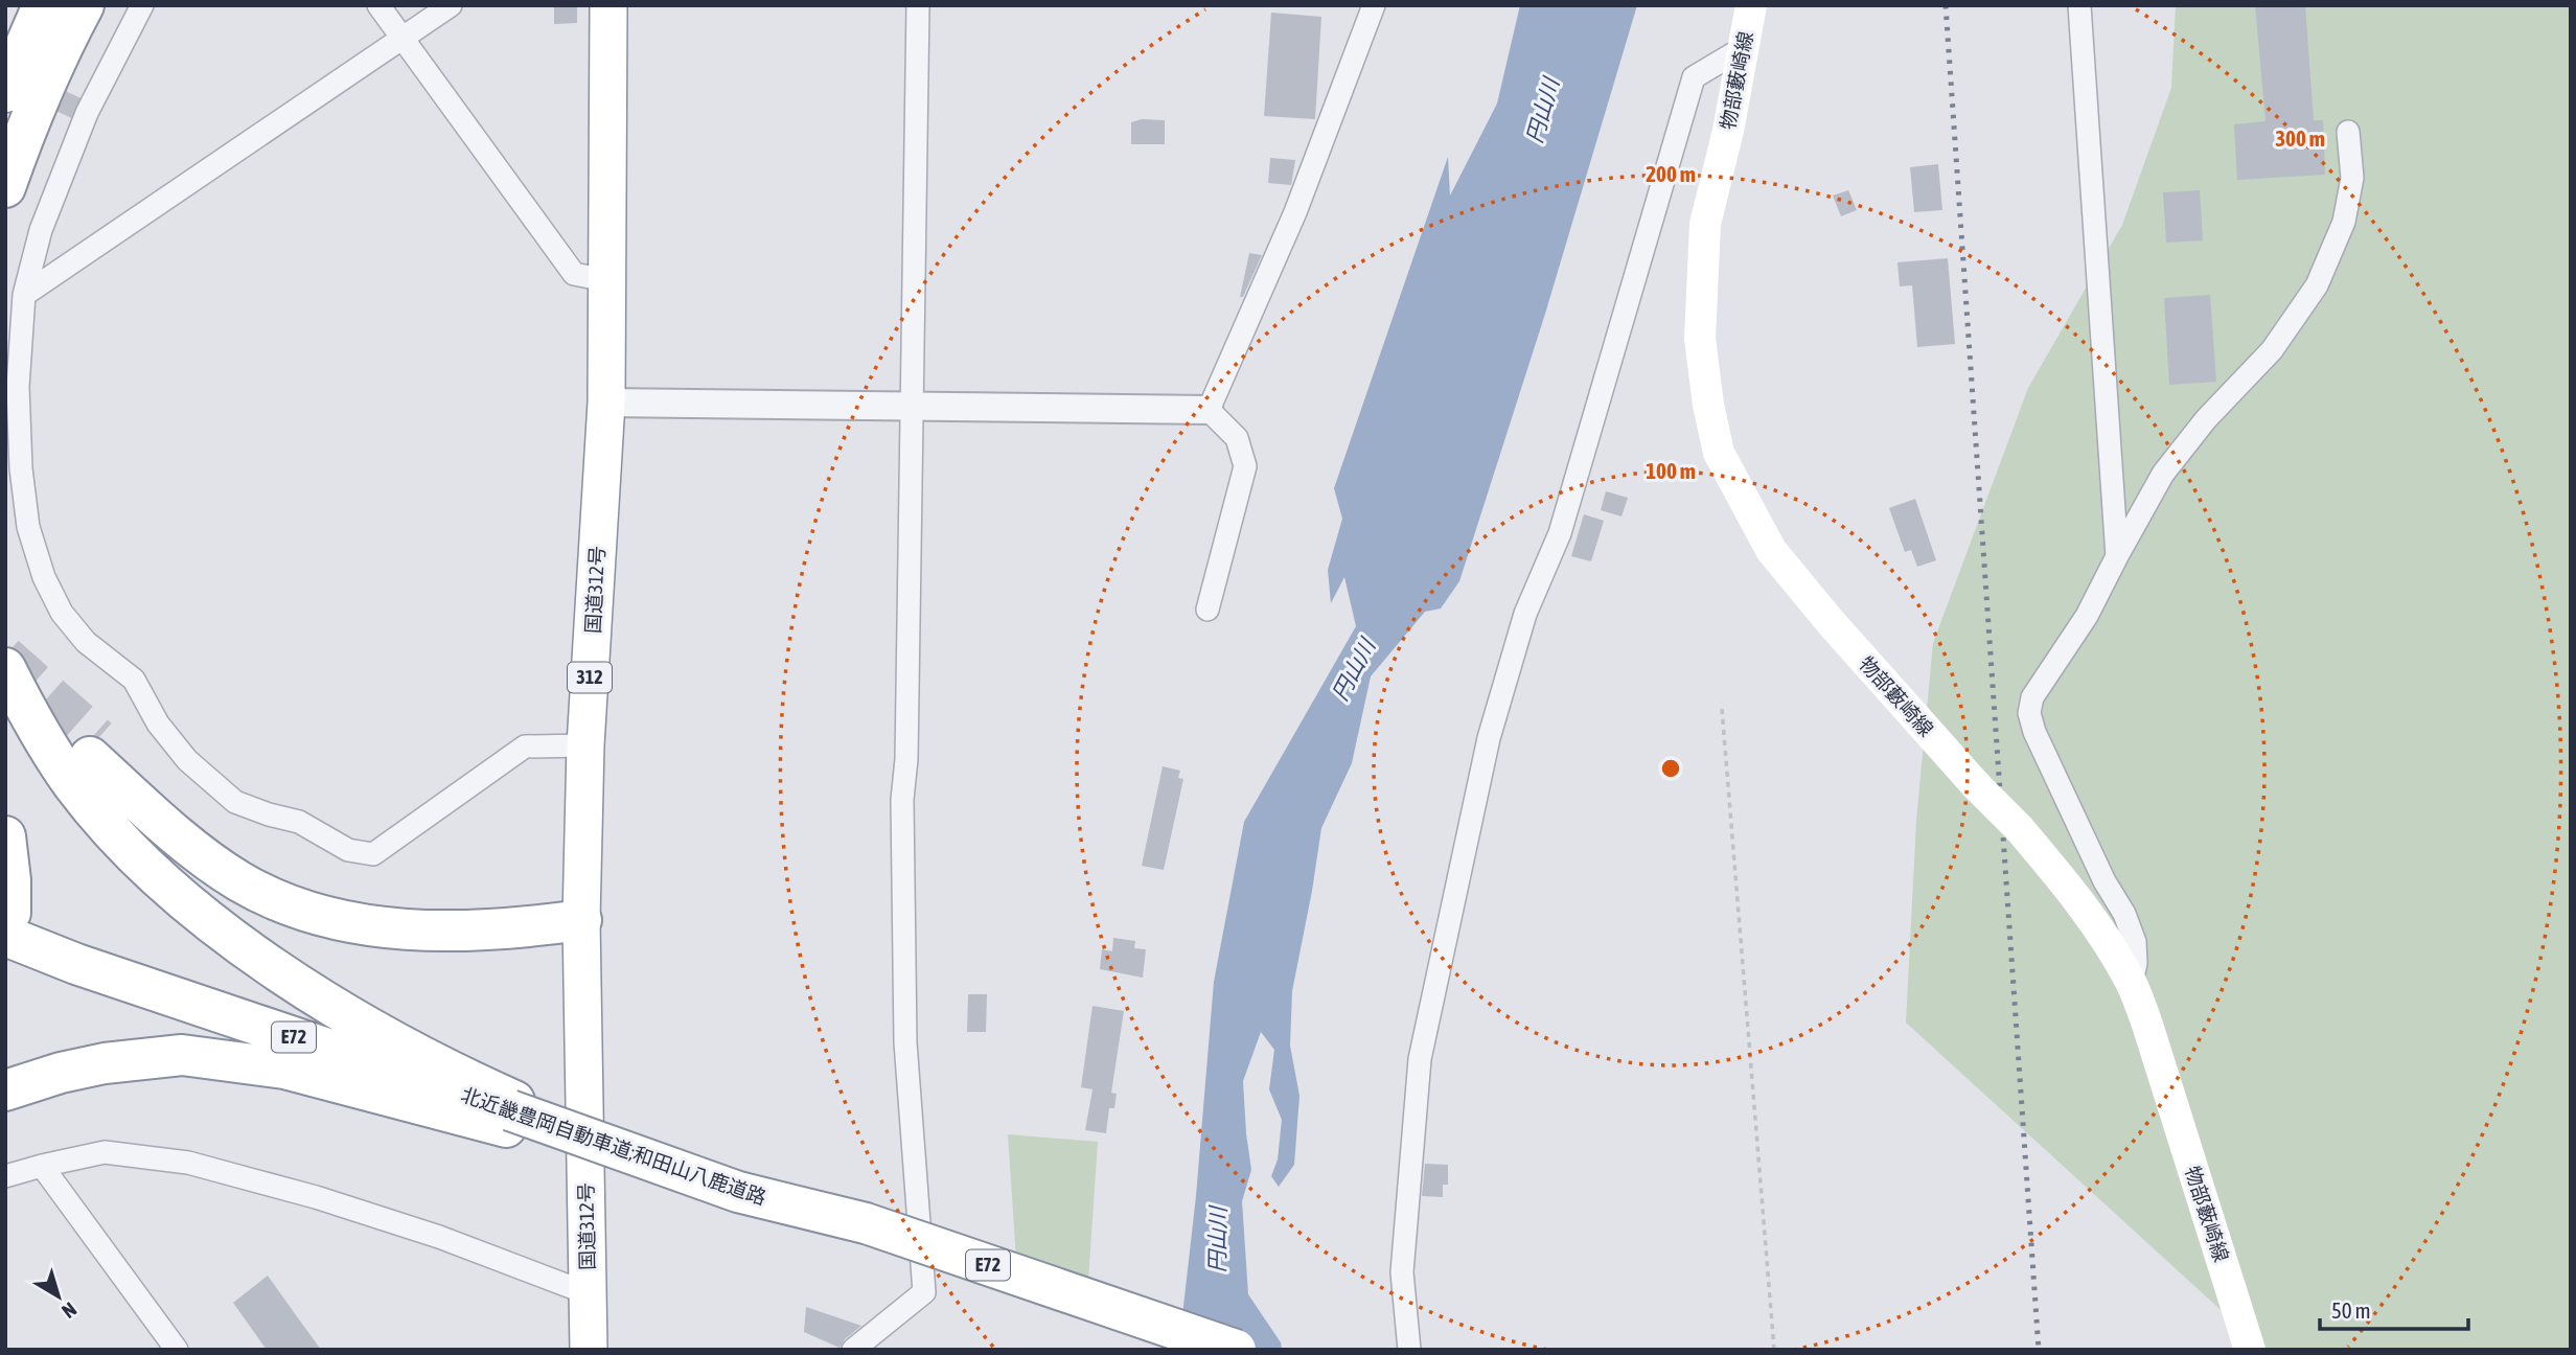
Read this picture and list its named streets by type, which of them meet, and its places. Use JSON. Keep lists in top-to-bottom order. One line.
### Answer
{"streets":{"highway":["国道312号","312","E72","北近畿豊岡自動車道;和田山八鹿道路"],"main road":["物部藪崎線"]},"water":["円山川"],"scale_bar":"50 m","north":"bottom right","rings":["300 m","200 m","100 m"]}
